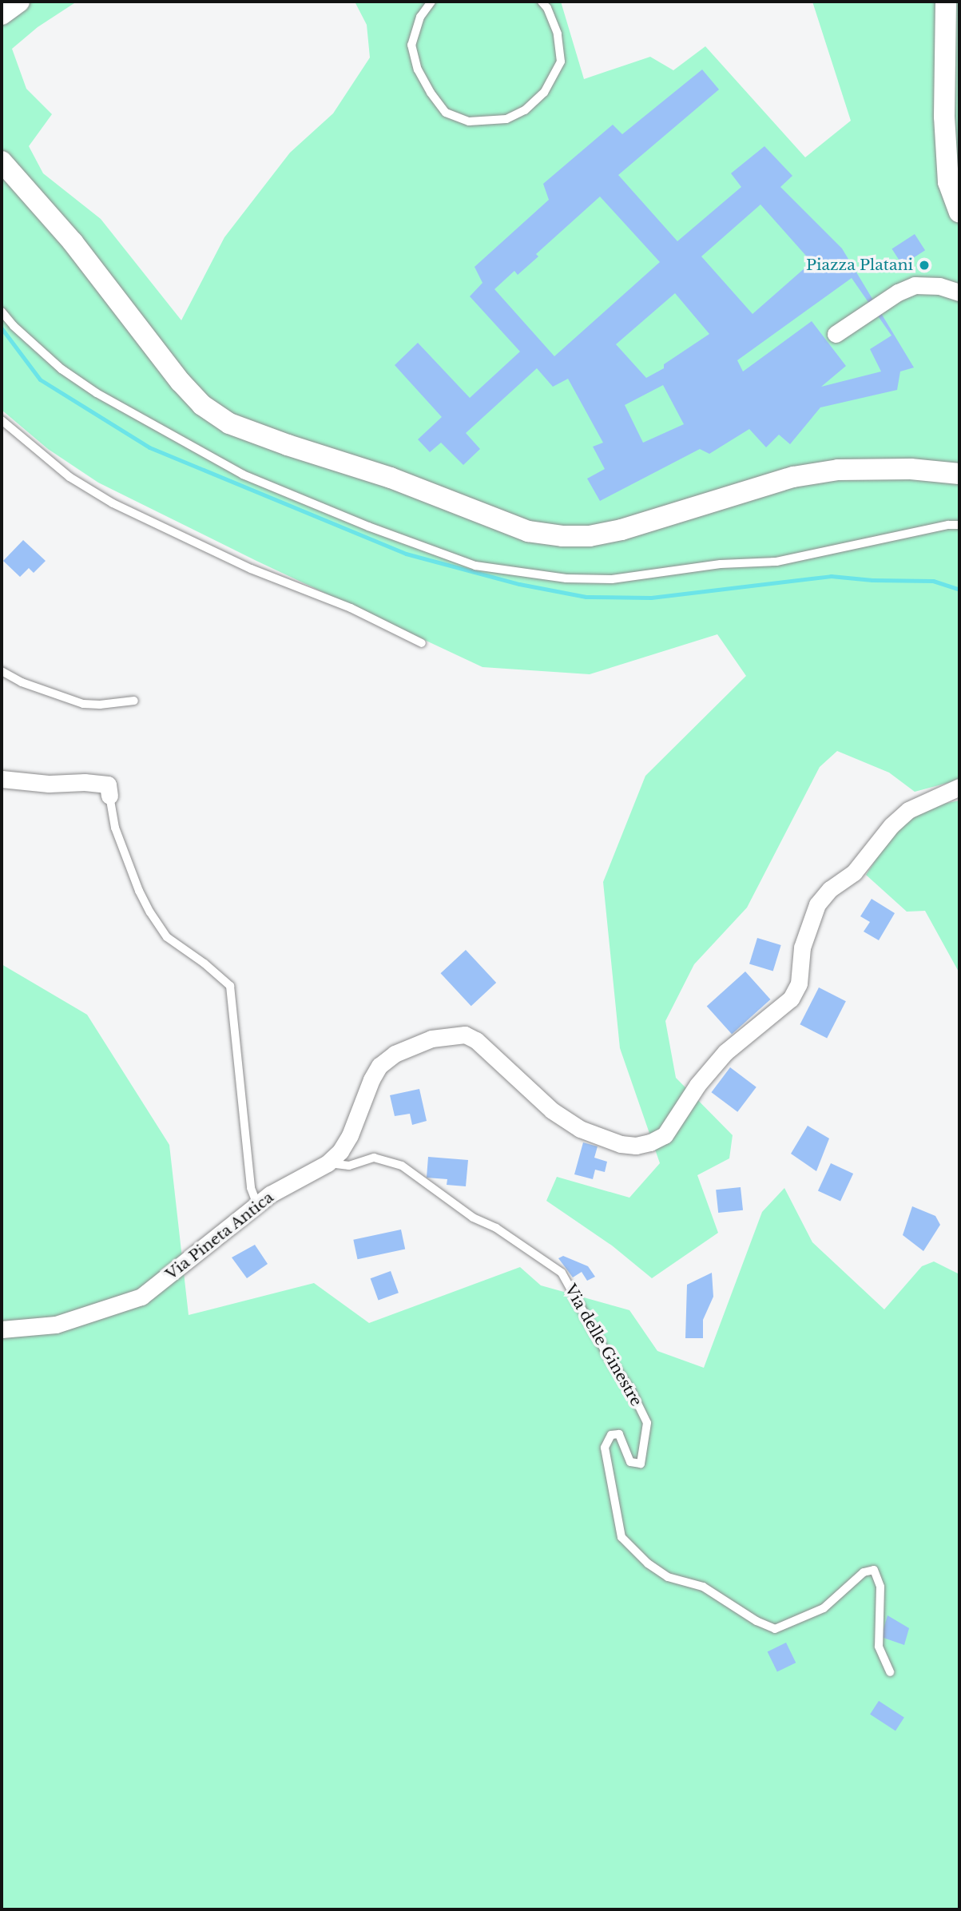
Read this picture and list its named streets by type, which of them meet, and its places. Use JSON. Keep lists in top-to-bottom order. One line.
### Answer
{"streets":{"street":["Via Pineta Antica"],"lane":["Via delle Ginestre"]},"crossings":[["Via Pineta Antica","Via delle Ginestre"]],"places":["Piazza Platani"]}
